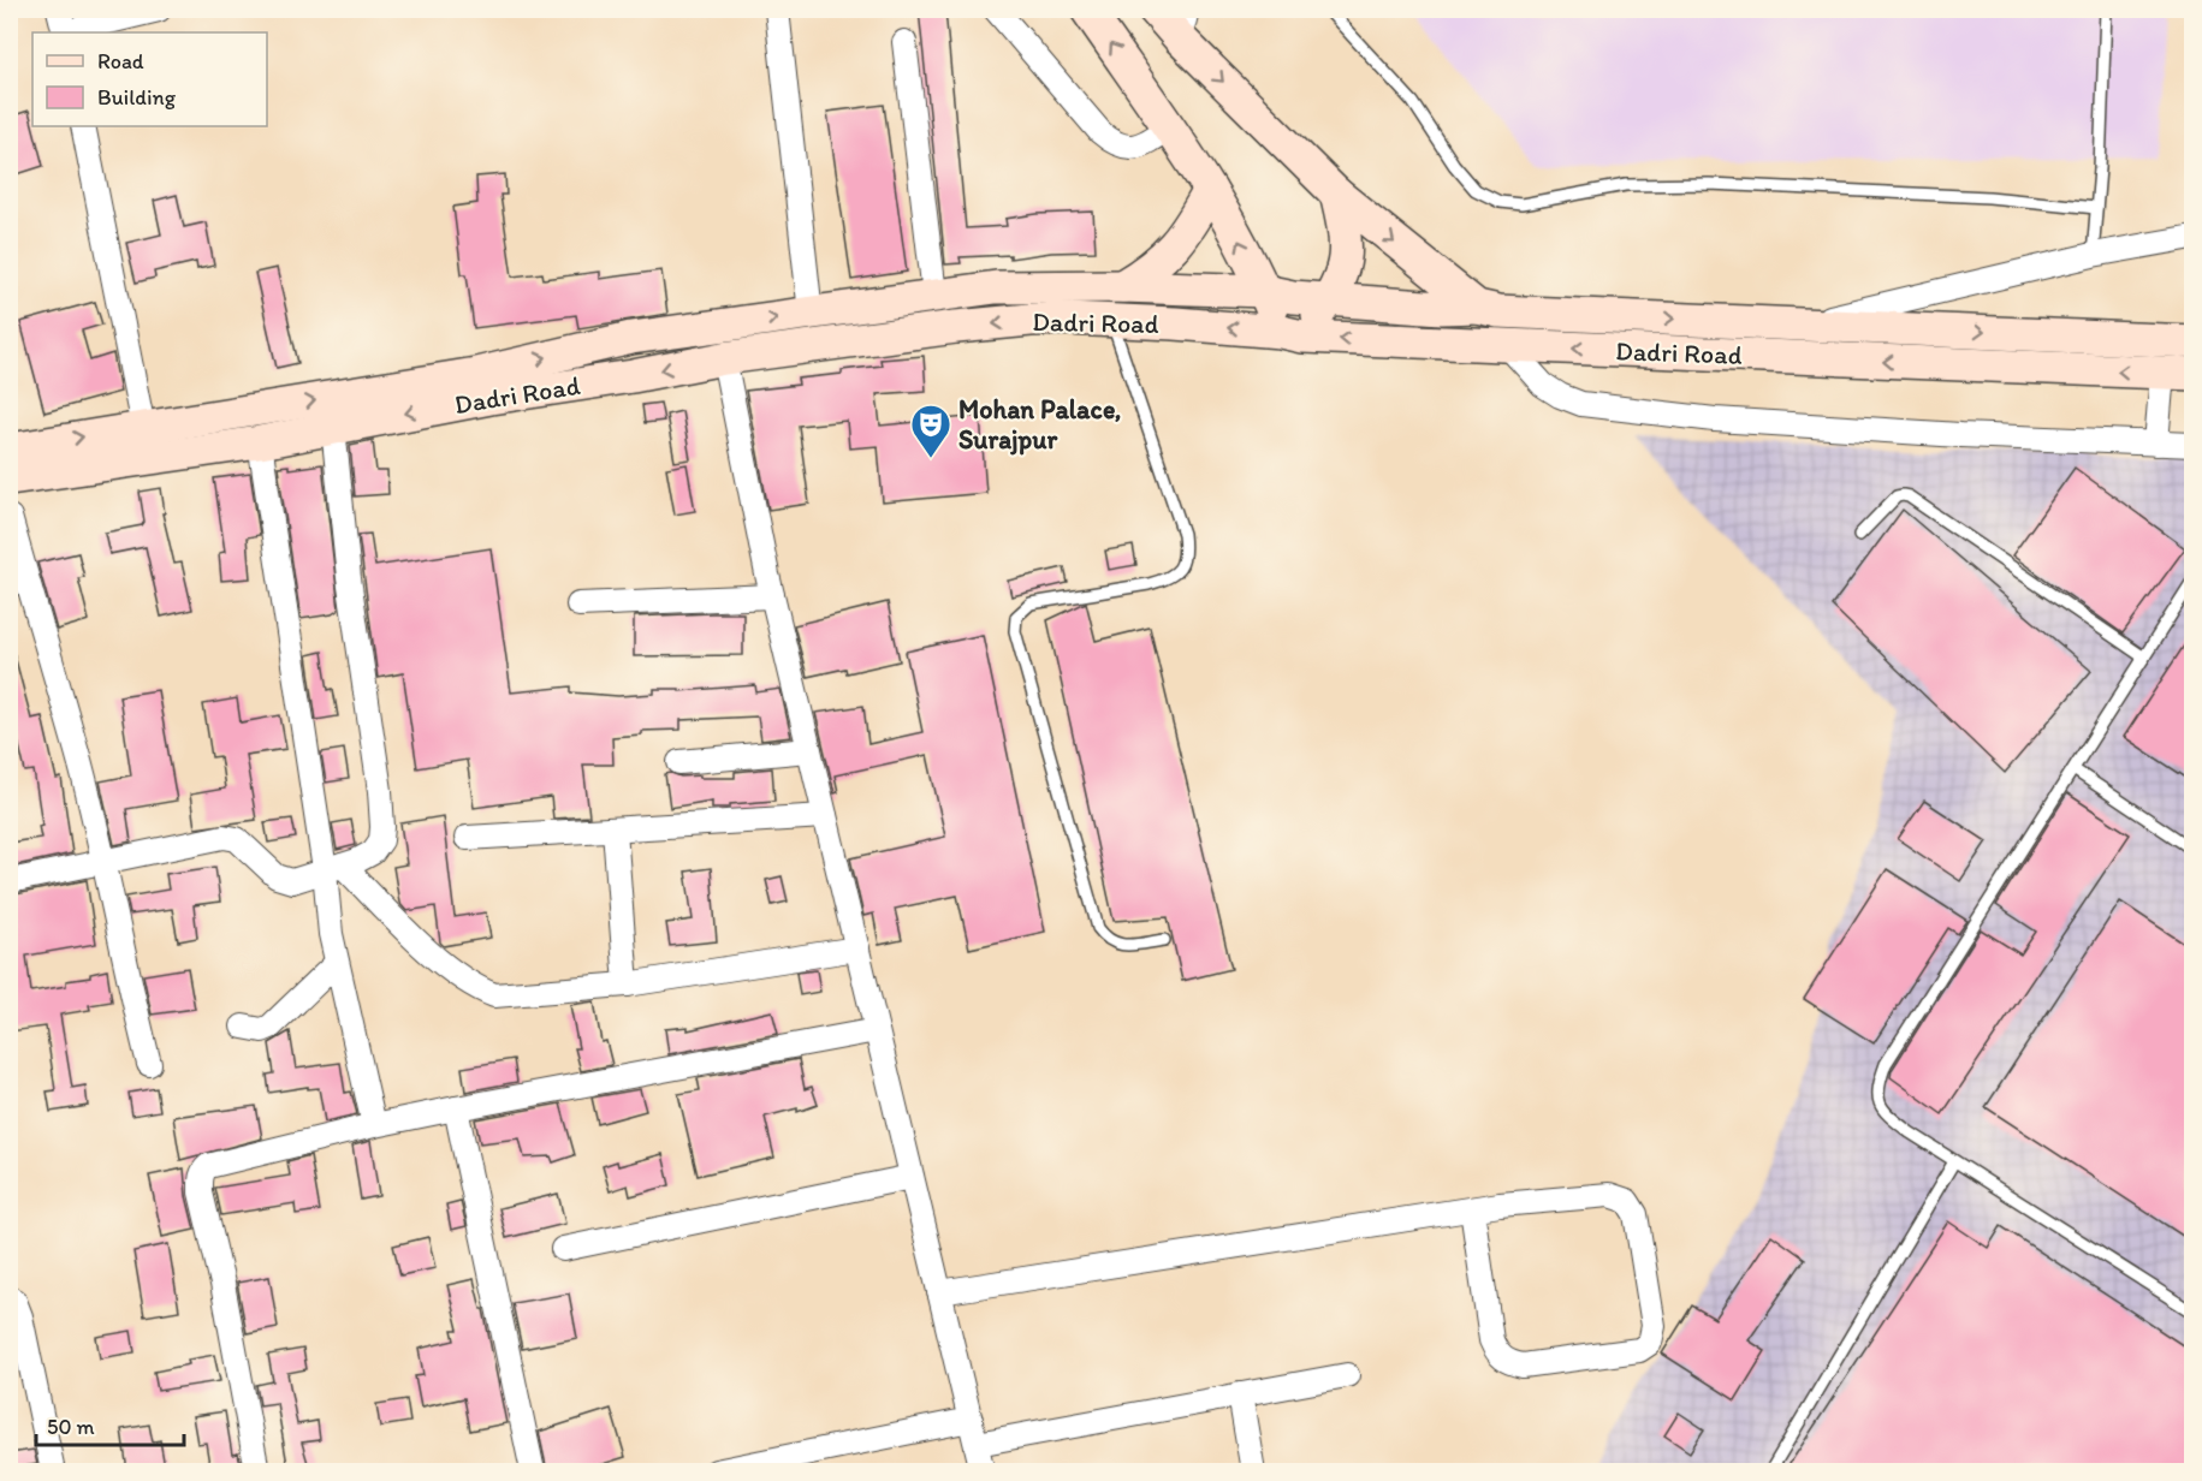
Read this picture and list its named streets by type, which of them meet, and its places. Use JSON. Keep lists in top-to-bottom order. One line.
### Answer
{"streets":{"main road":["Dadri Road"]},"places":{"theatre":["Mohan Palace, Surajpur"]},"legend":["Road","Building"],"scale_bar":"50 m"}
